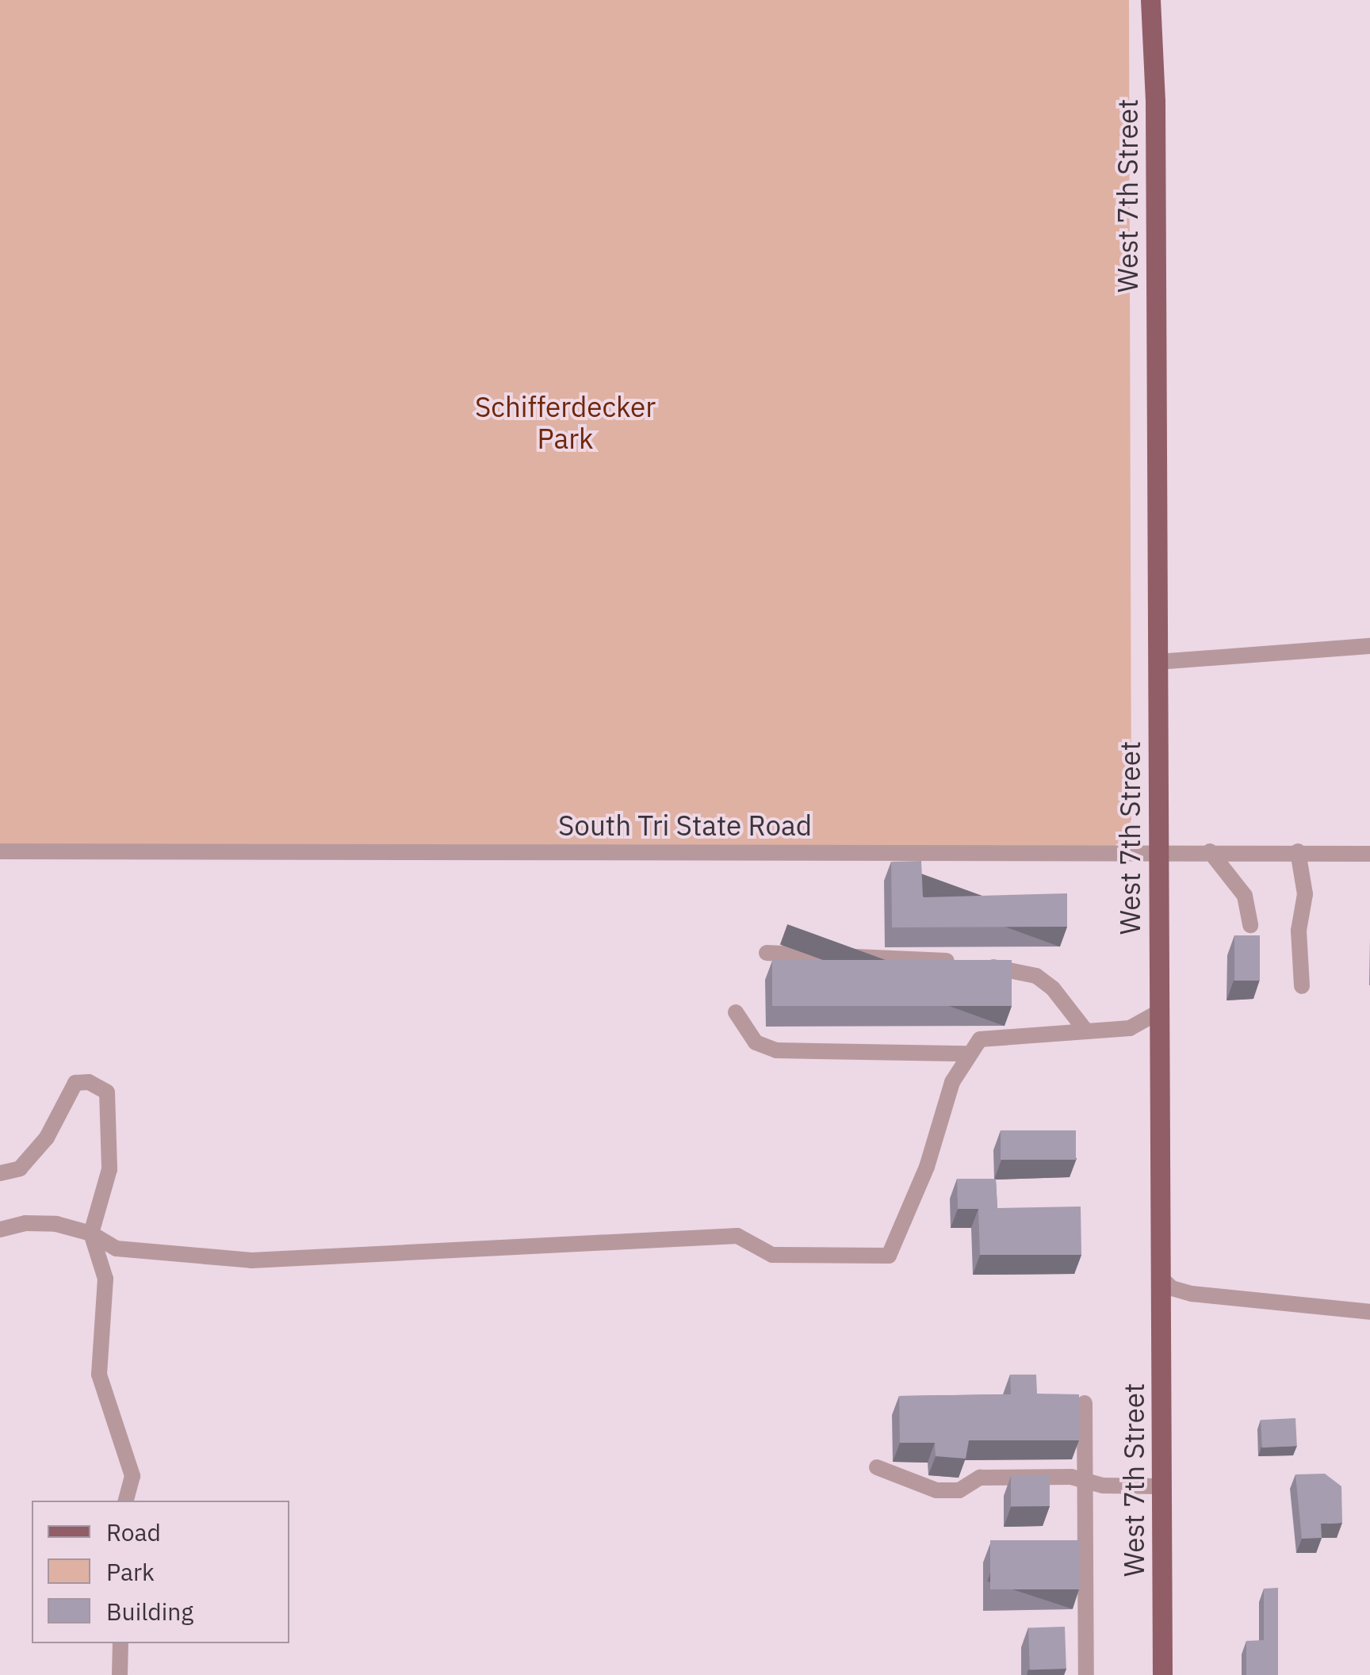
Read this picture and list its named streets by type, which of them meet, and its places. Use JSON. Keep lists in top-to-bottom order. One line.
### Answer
{"streets":{"main road":["West 7th Street"],"street":["South Tri State Road"]},"crossings":[["West 7th Street","South Tri State Road"]],"parks":["Schifferdecker Park"],"legend":["Road","Park","Building"]}
